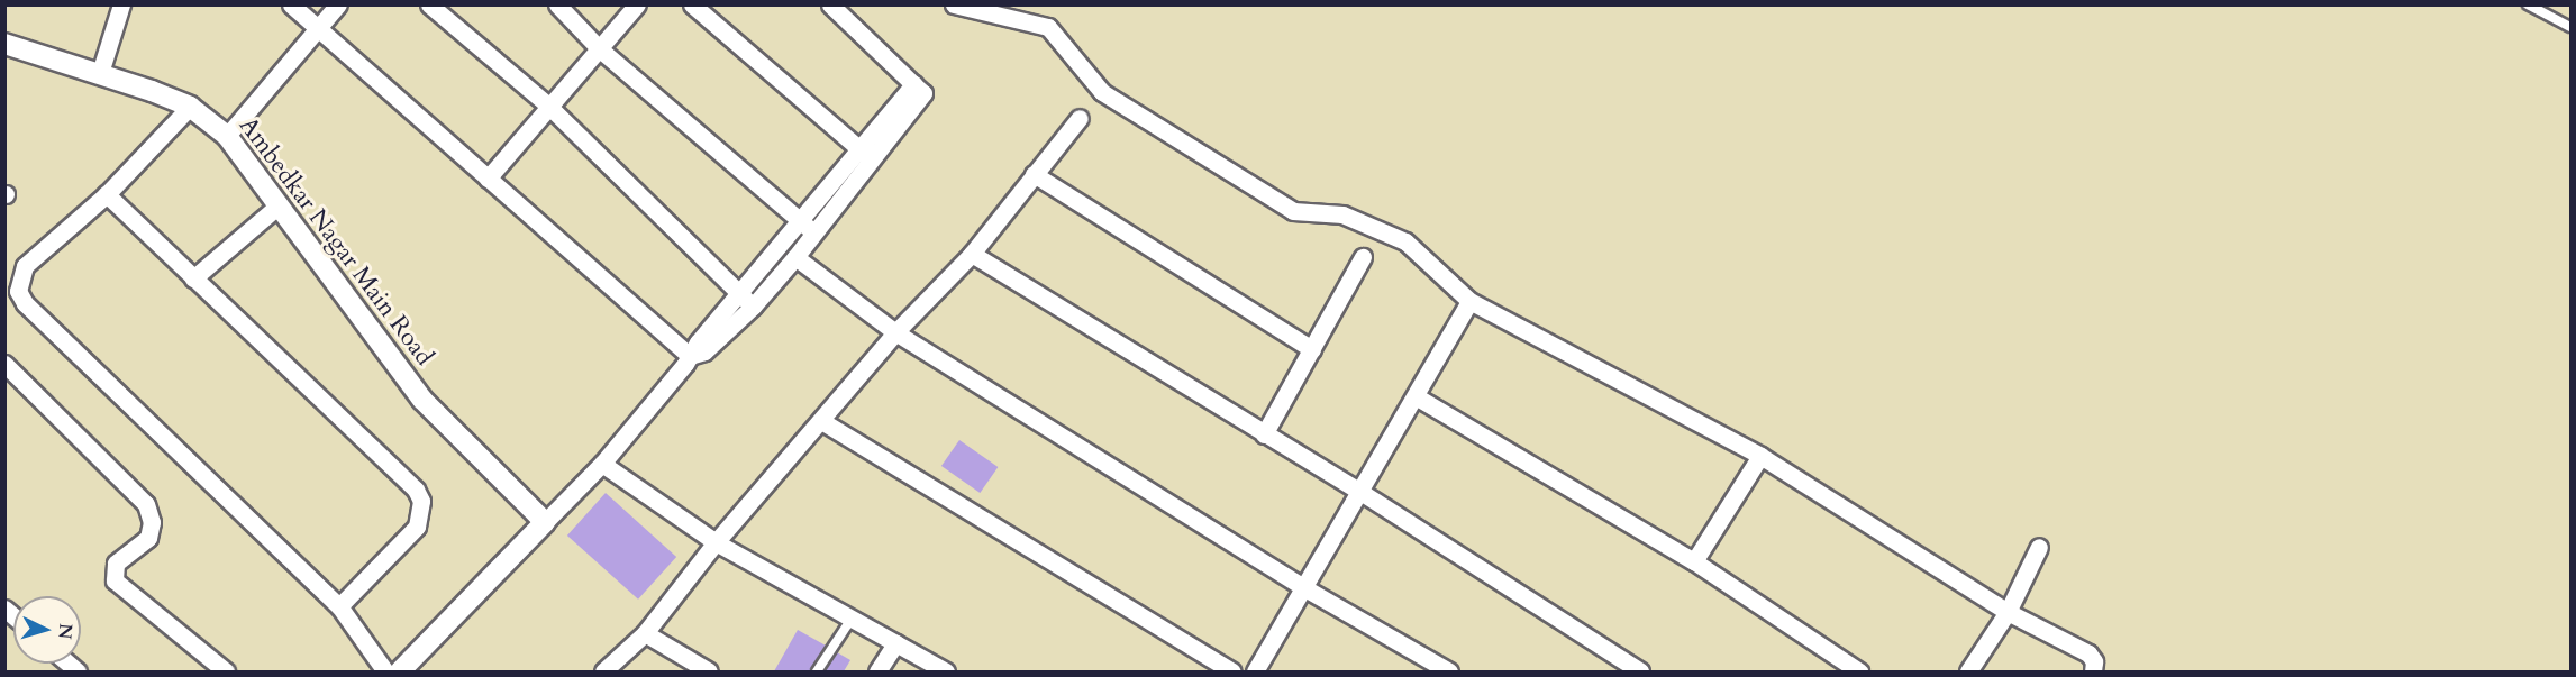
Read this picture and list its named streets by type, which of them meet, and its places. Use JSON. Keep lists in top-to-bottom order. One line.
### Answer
{"streets":{"street":["Ambedkar Nagar Main Road"]},"north":"right"}
